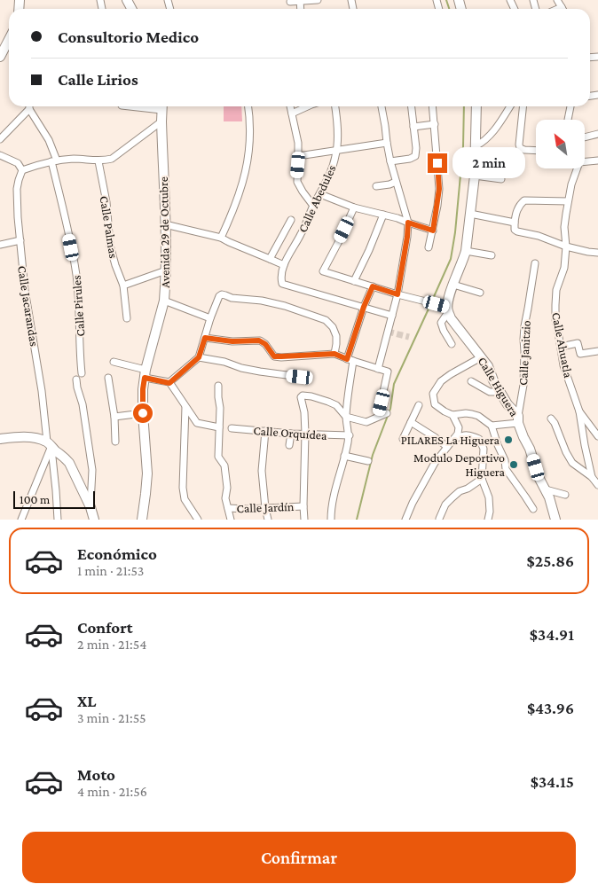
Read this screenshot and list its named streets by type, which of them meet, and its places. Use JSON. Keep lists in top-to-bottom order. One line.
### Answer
{"streets":{"street":["Calle Abedules","Calle Palmas","Avenida 29 de Octubre","Calle Jacarandas","Calle Pirules","Calle Ahuatla","Calle Janitzio","Calle Higuera","Calle Orquídea","Calle Jardín"]},"crossings":[["Calle Janitzio","Calle Higuera"]],"places":["PILARES La Higuera","Modulo Deportivo Higuera"],"scale_bar":"100 m","north":"top left","page":{"banner":["Consultorio Medico","Calle Lirios"],"bubble":"2 min","scale":"100 m","list":[{"name":"Económico","note":"1 min · 21:53","value":"$25.86"},{"name":"Confort","note":"2 min · 21:54","value":"$34.91"},{"name":"XL","note":"3 min · 21:55","value":"$43.96"},{"name":"Moto","note":"4 min · 21:56","value":"$34.15"}],"buttons":"Confirmar"}}
